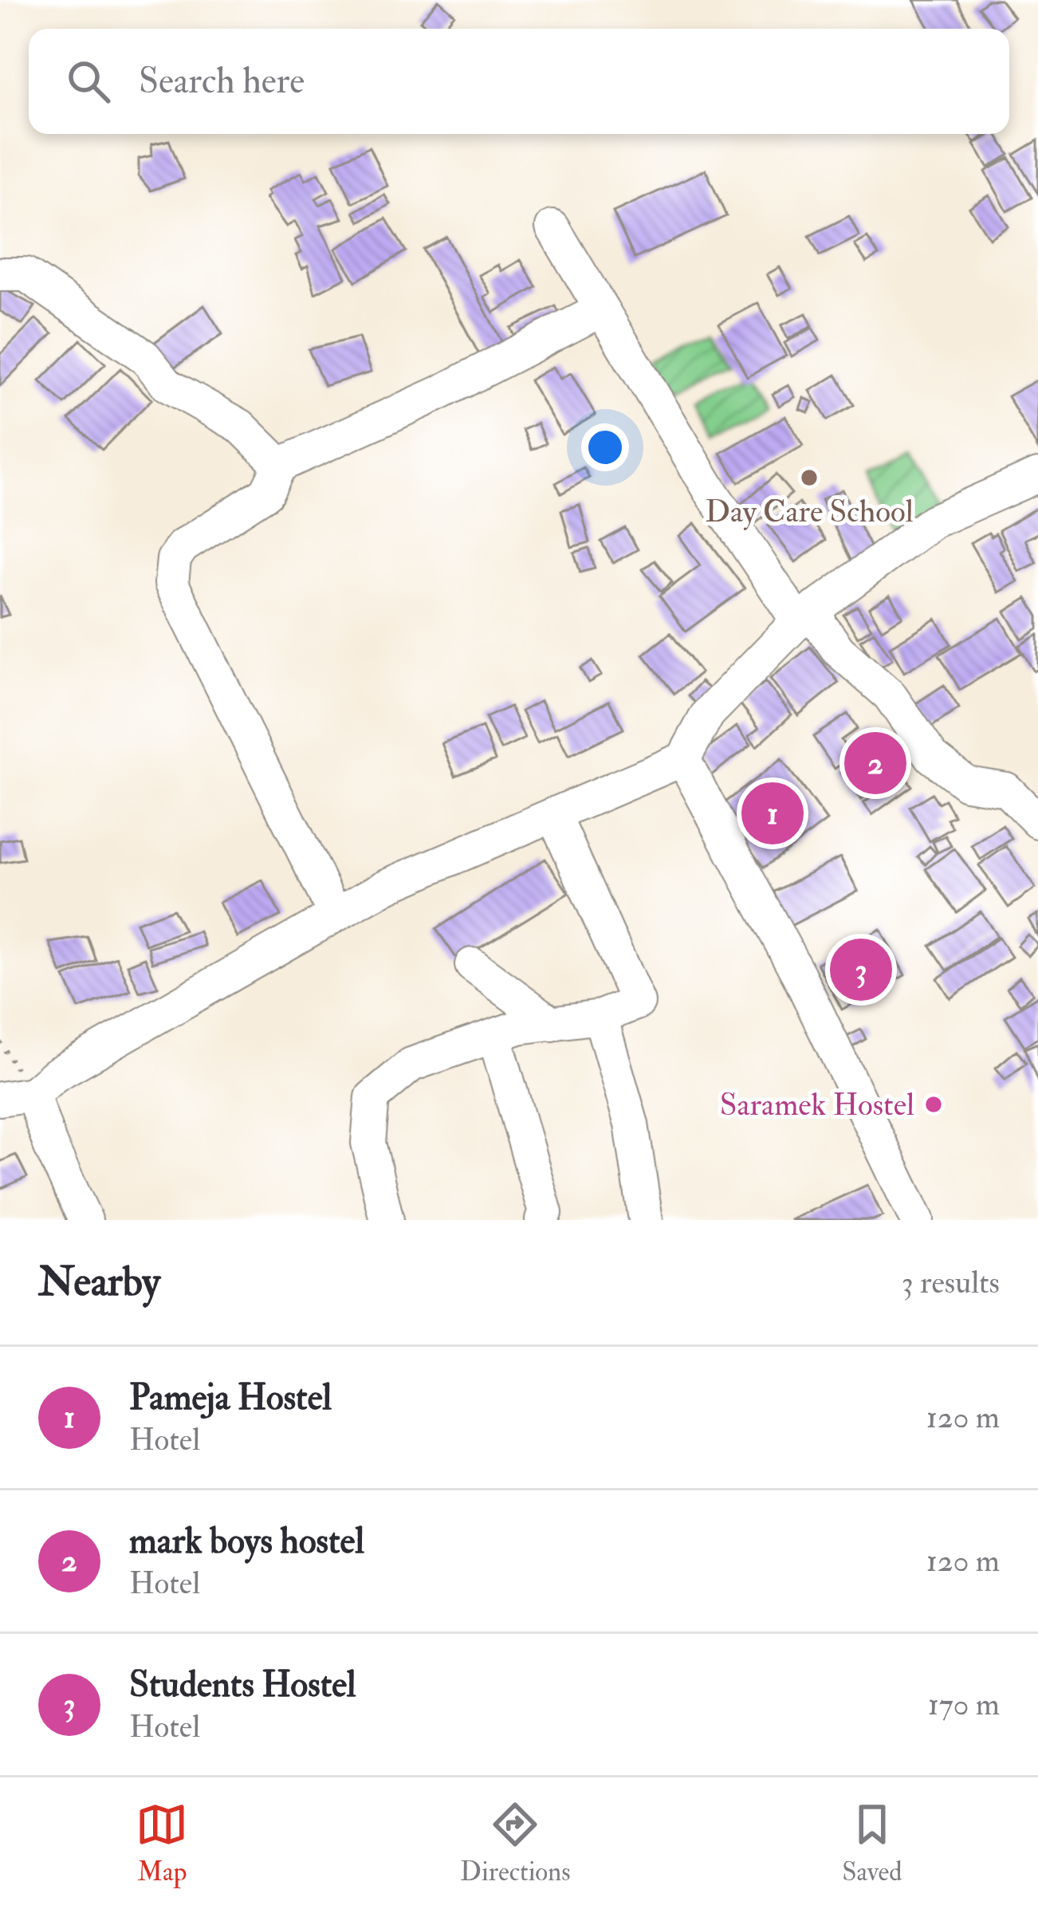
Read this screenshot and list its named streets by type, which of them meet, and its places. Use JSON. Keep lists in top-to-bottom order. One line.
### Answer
{"places":["Day Care School","Saramek Hostel"],"page":{"search":"Search here","pins":["2","1","3"],"heading":["Nearby","3 results"],"list":[{"mark":"1","name":"Pameja Hostel","note":"Hotel","value":"120 m"},{"mark":"2","name":"mark boys hostel","note":"Hotel","value":"120 m"},{"mark":"3","name":"Students Hostel","note":"Hotel","value":"170 m"}],"nav":["Map","Directions","Saved"]}}
